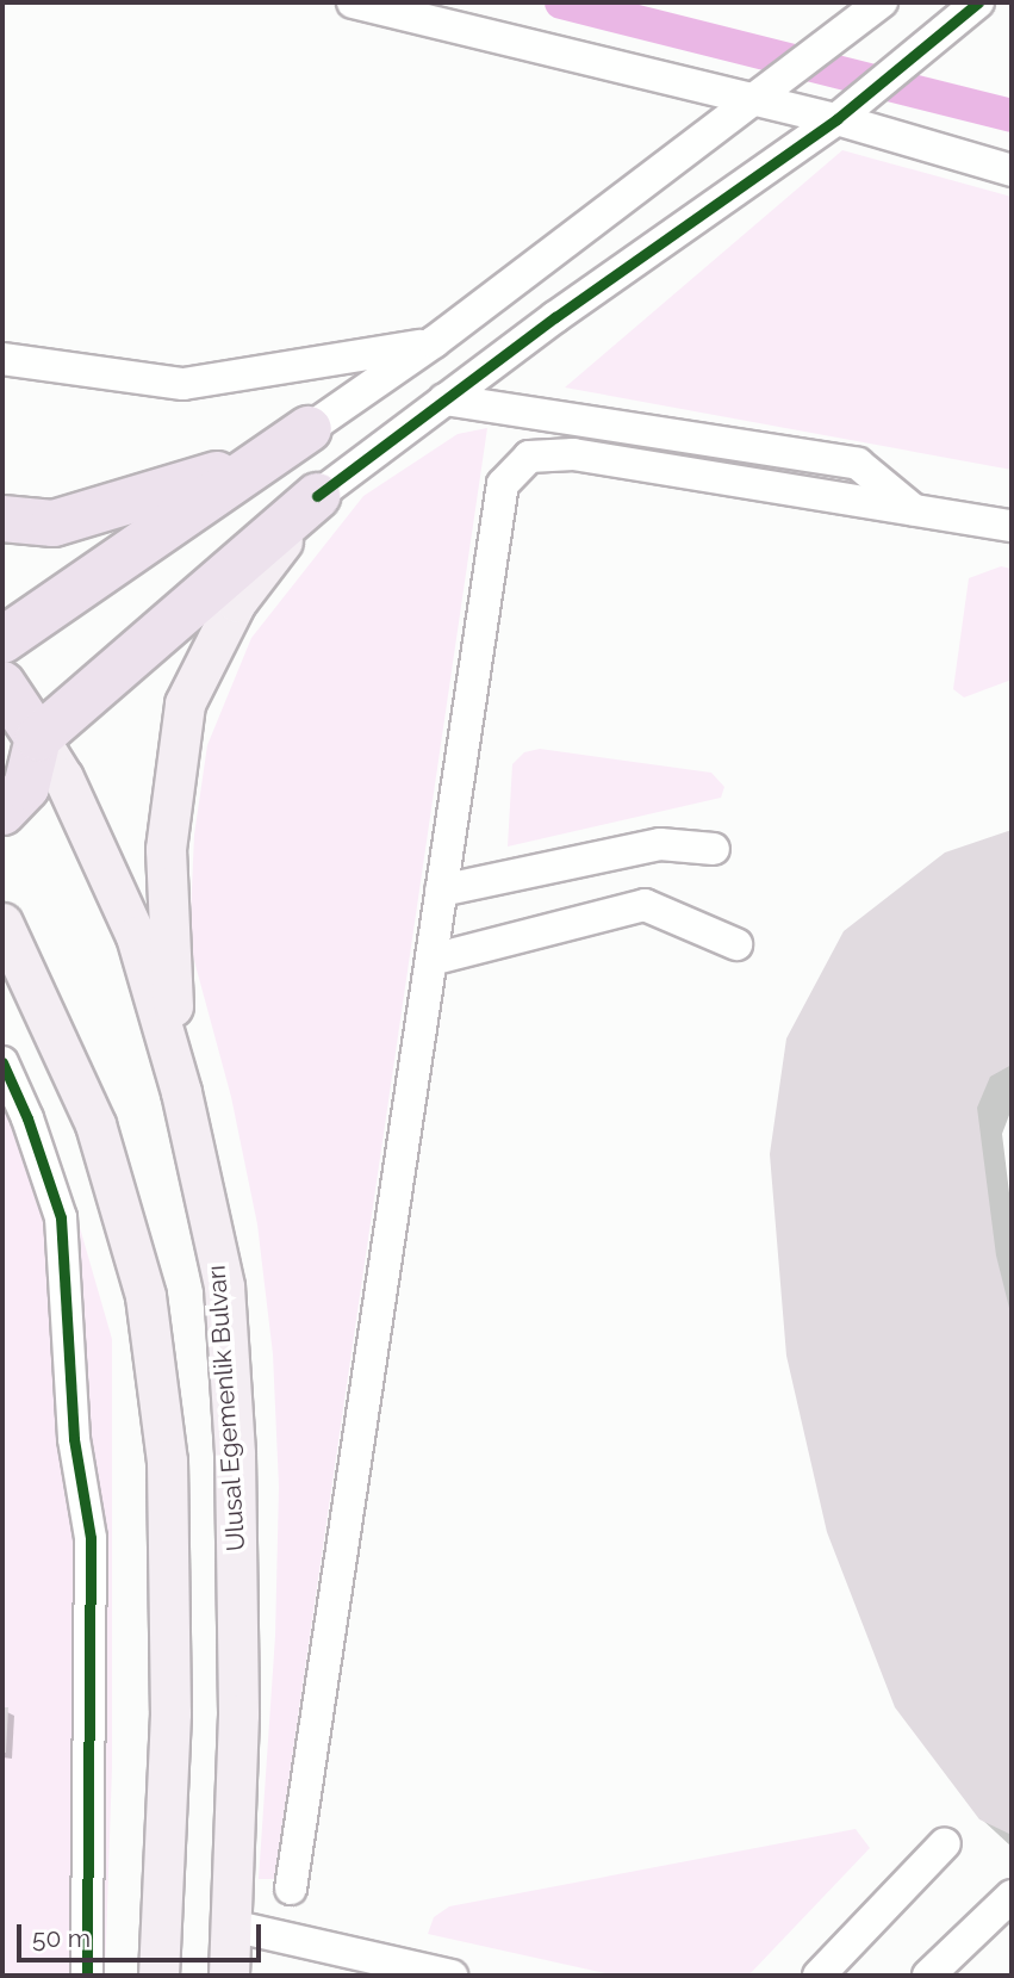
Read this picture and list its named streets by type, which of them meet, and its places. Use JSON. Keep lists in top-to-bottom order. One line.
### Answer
{"streets":{"highway":["Ulusal Egemenlik Bulvarı"]},"scale_bar":"50 m"}
